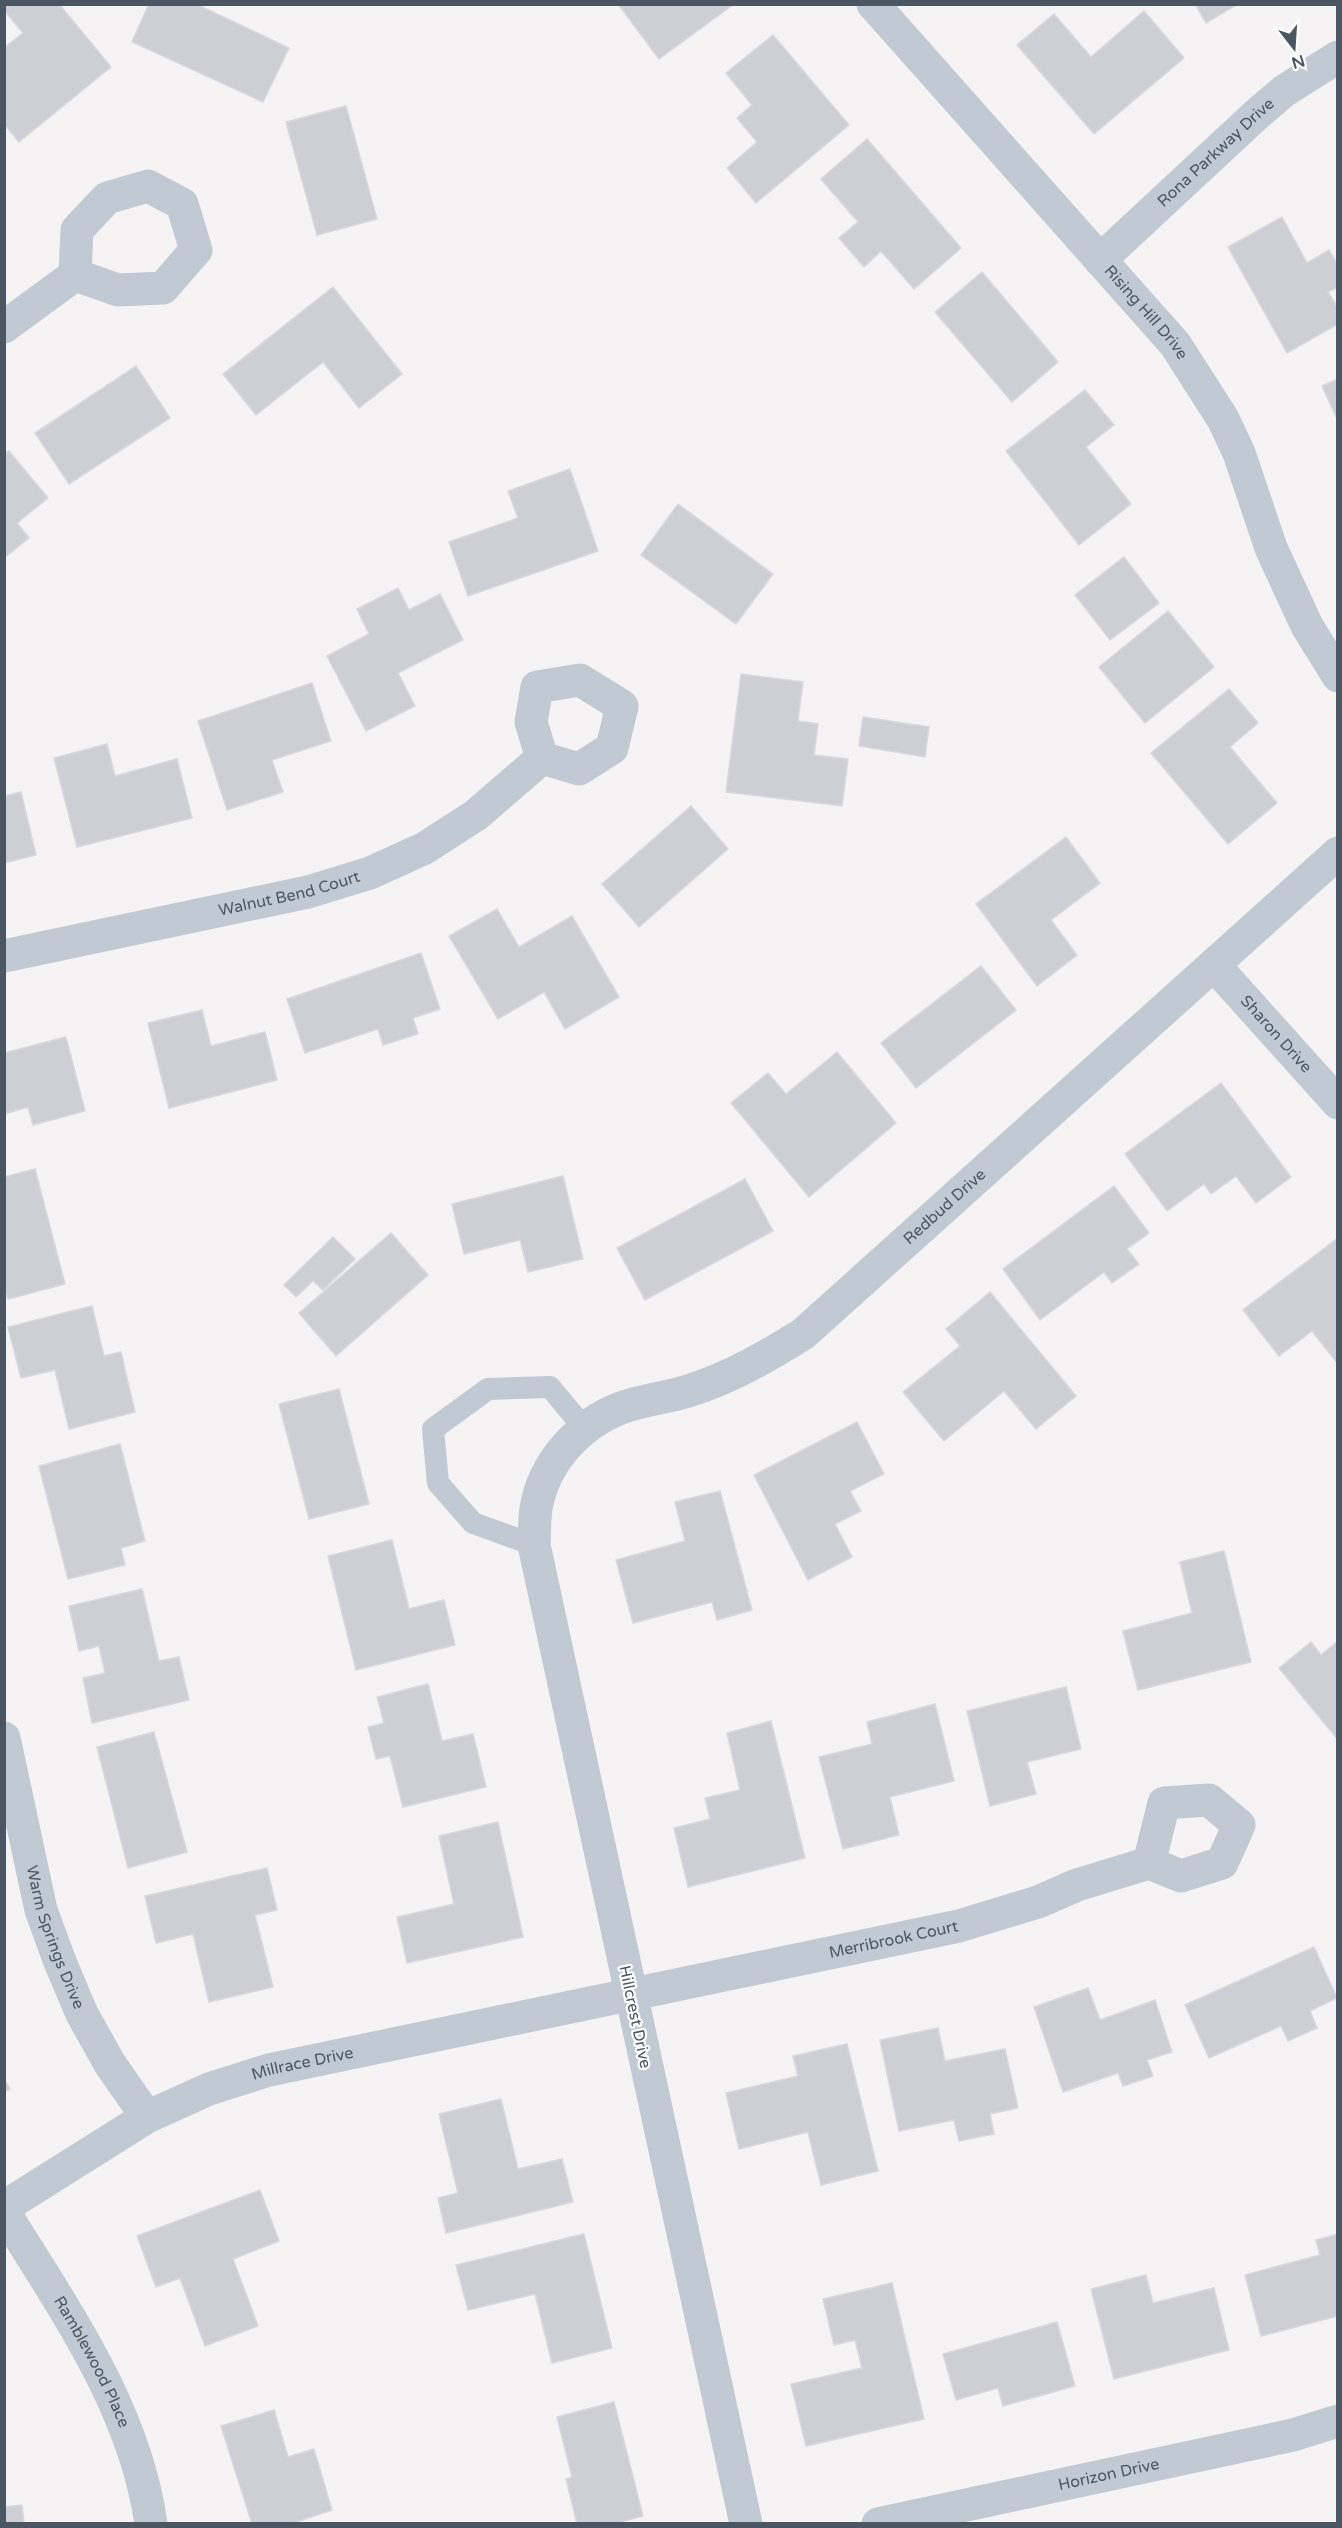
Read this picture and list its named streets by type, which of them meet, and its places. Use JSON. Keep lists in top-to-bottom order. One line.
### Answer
{"streets":{"street":["Rona Parkway Drive","Rising Hill Drive","Walnut Bend Court","Sharon Drive","Redbud Drive","Warm Springs Drive","Merribrook Court","Hillcrest Drive","Millrace Drive","Ramblewood Place","Horizon Drive"]},"crossings":[["Rona Parkway Drive","Rising Hill Drive"],["Sharon Drive","Redbud Drive"],["Redbud Drive","Hillcrest Drive"],["Warm Springs Drive","Millrace Drive"],["Merribrook Court","Hillcrest Drive"],["Merribrook Court","Millrace Drive"],["Hillcrest Drive","Millrace Drive"],["Millrace Drive","Ramblewood Place"]],"north":"bottom"}
